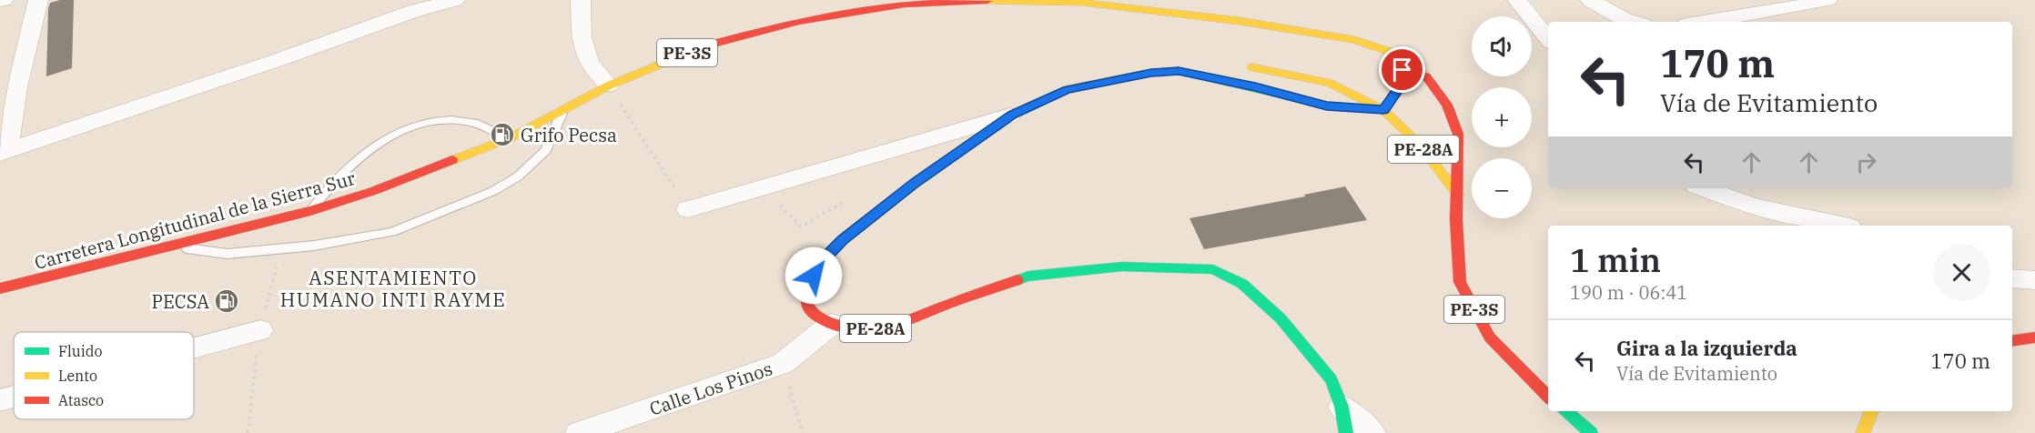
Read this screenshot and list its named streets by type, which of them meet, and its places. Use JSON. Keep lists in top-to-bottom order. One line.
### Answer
{"streets":{"highway":["PE-3S","PE-28A","Carretera Longitudinal de la Sierra Sur"],"street":["Calle Los Pinos"]},"crossings":[["PE-28A","Carretera Longitudinal de la Sierra Sur"],["PE-28A","Calle Los Pinos"]],"districts":["ASENTAMIENTO HUMANO INTI RAYME"],"places":{"fuel station":["Grifo Pecsa","PECSA"]},"legend":["Fluido","Lento","Atasco"],"page":{"map_buttons":["+","−"],"turn":["170 m","Vía de Evitamiento"],"heading":["1 min","190 m · 06:41"],"list":[{"name":"Gira a la izquierda","note":"Vía de Evitamiento","value":"170 m"}]}}
